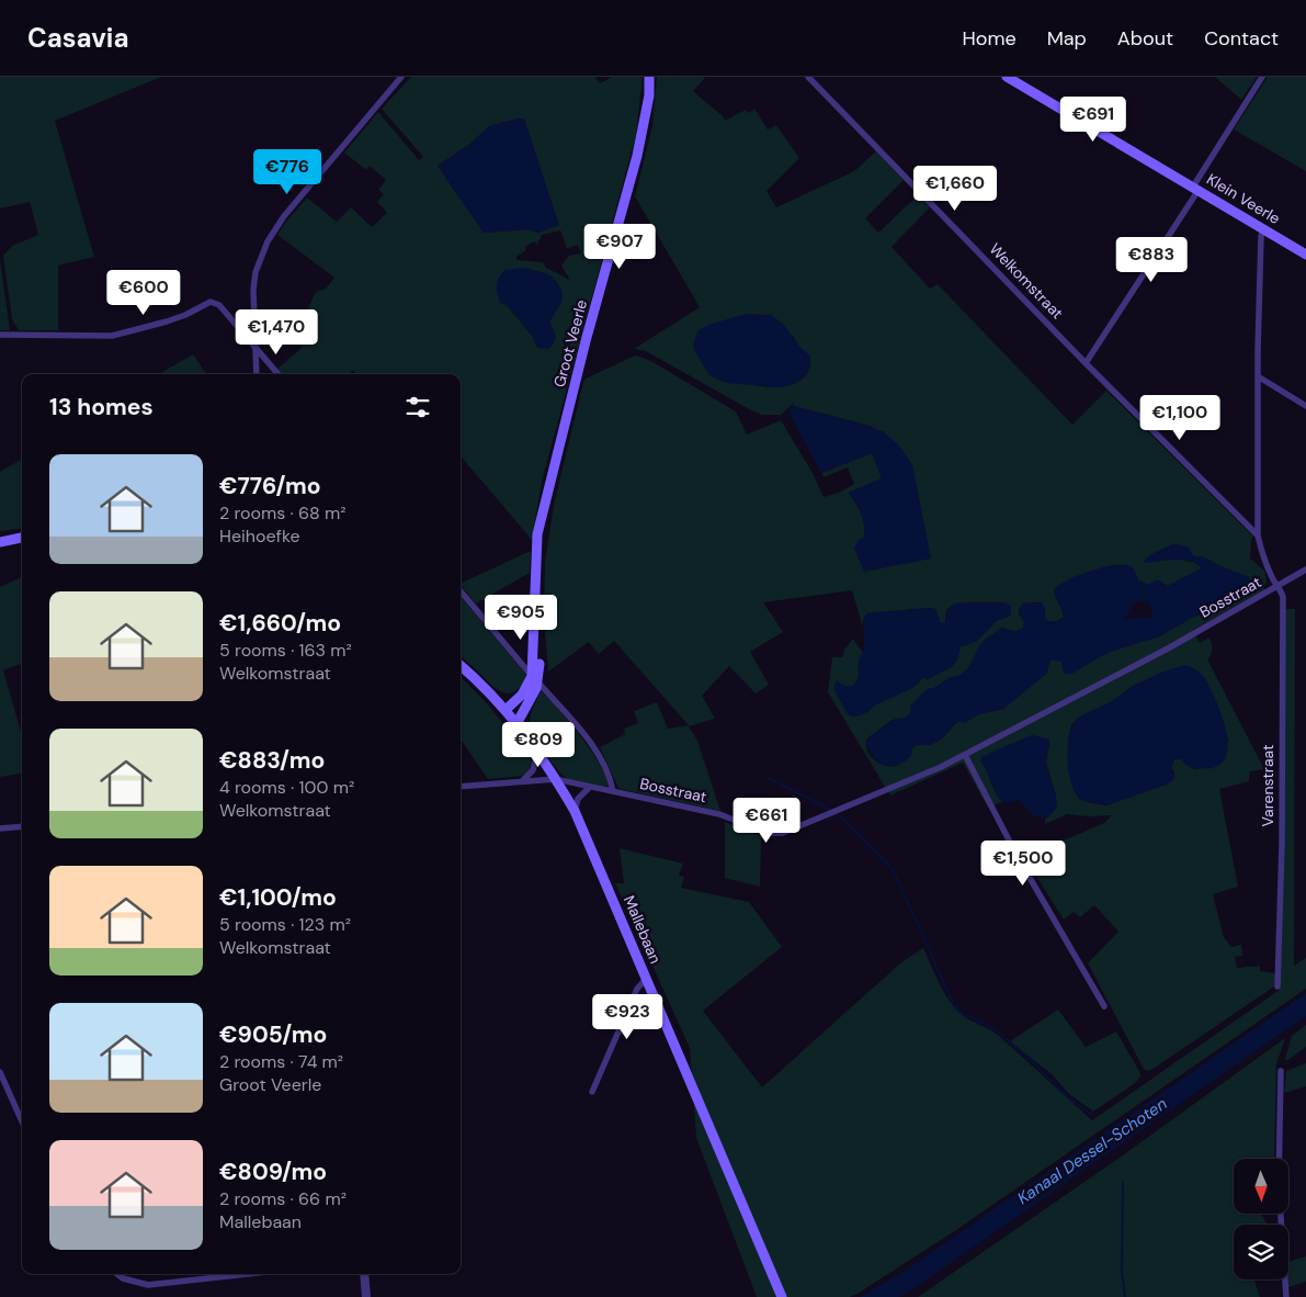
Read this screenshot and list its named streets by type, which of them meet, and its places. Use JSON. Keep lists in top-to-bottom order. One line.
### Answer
{"streets":{"main road":["Klein Veerle","Groot Veerle","Mallebaan"],"street":["Welkomstraat","Bosstraat","Varenstraat"]},"crossings":[["Klein Veerle","Bosstraat"],["Welkomstraat","Bosstraat"],["Groot Veerle","Mallebaan"],["Bosstraat","Varenstraat"],["Bosstraat","Mallebaan"]],"water":["Kanaal Dessel-Schoten"],"north":"bottom","page":{"header":"Casavia","nav":["Home","Map","About","Contact"],"price":["€691","€776","€1,660","€907","€883","€600","€1,470","€1,100","€905","€809","€661","€1,500","€923"],"heading":"13 homes","list":[{"name":"€776/mo","note":"2 rooms · 68 m² · Heihoefke"},{"name":"€1,660/mo","note":"5 rooms · 163 m² · Welkomstraat"},{"name":"€883/mo","note":"4 rooms · 100 m² · Welkomstraat"},{"name":"€1,100/mo","note":"5 rooms · 123 m² · Welkomstraat"},{"name":"€905/mo","note":"2 rooms · 74 m² · Groot Veerle"},{"name":"€809/mo","note":"2 rooms · 66 m² · Mallebaan"}]}}
